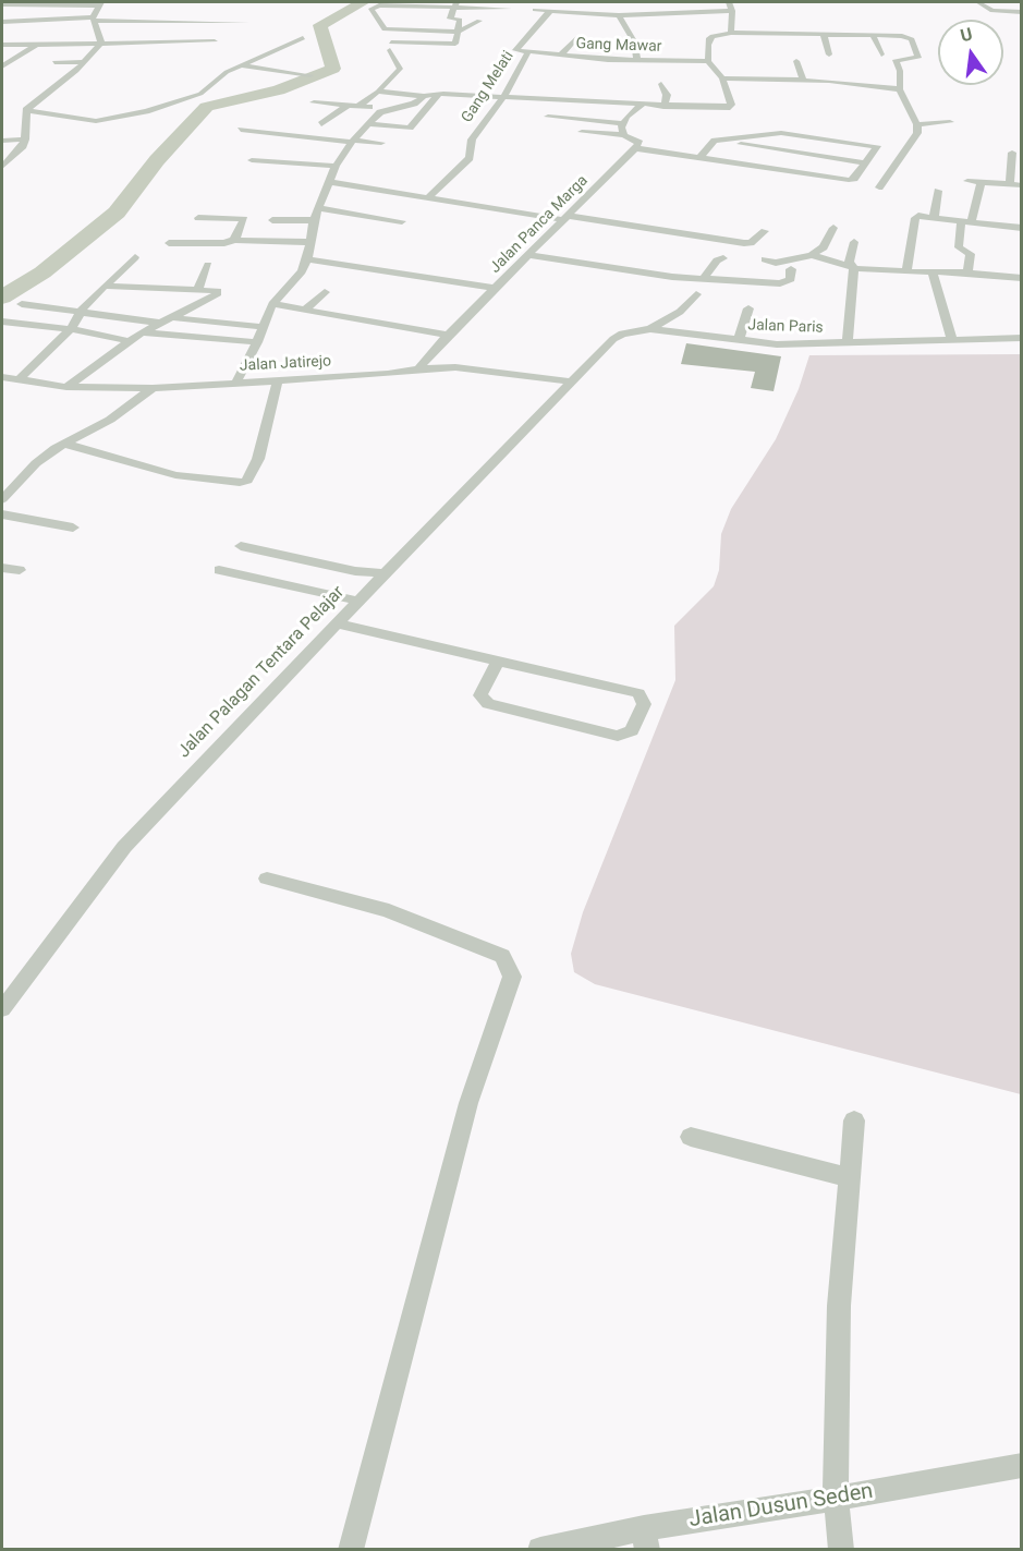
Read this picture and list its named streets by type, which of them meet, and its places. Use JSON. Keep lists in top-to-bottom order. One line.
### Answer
{"streets":{"street":["Gang Mawar","Gang Melati","Jalan Panca Marga","Jalan Paris","Jalan Jatirejo","Jalan Palagan Tentara Pelajar","Jalan Dusun Seden"]},"crossings":[["Gang Mawar","Gang Melati"],["Jalan Panca Marga","Jalan Jatirejo"],["Jalan Paris","Jalan Jatirejo"],["Jalan Paris","Jalan Palagan Tentara Pelajar"],["Jalan Jatirejo","Jalan Palagan Tentara Pelajar"]],"north":"top"}
